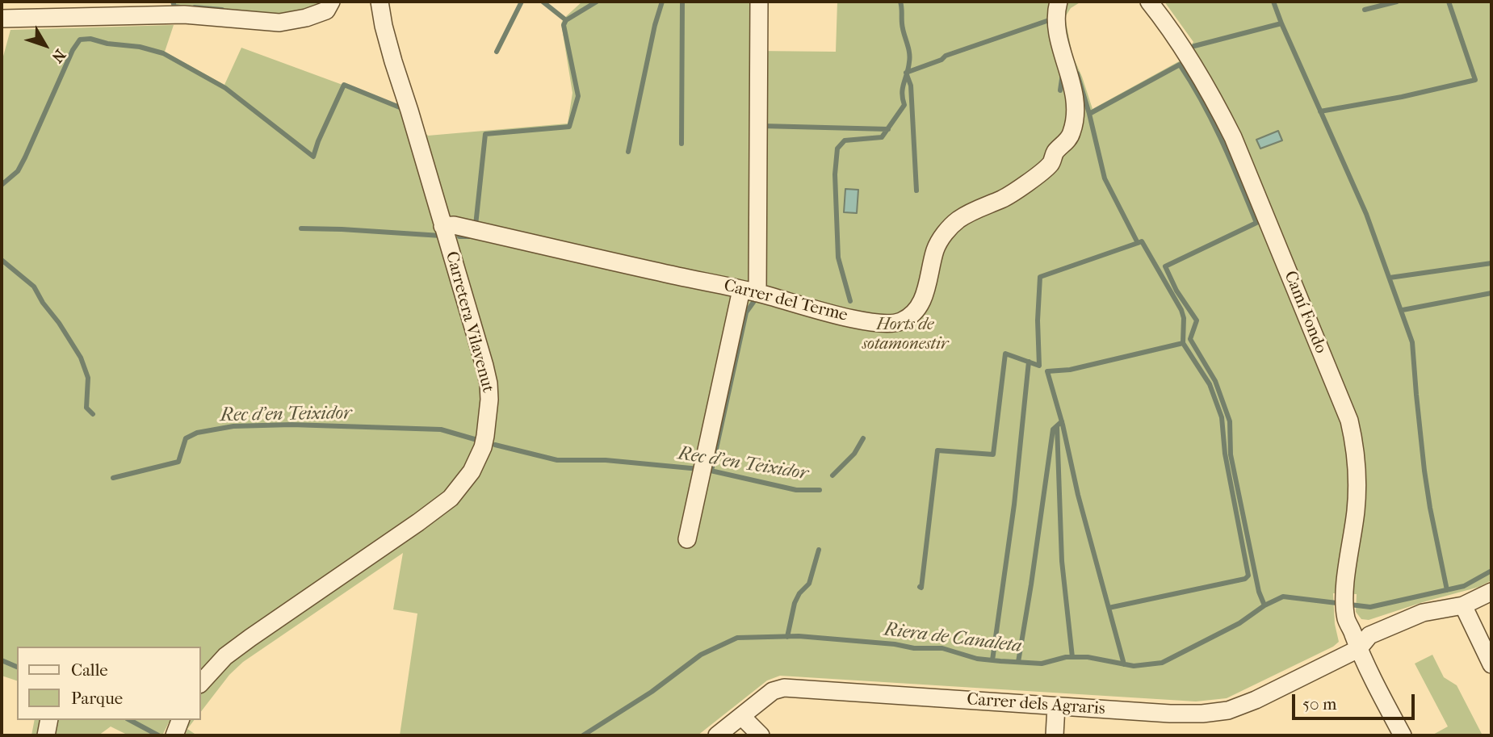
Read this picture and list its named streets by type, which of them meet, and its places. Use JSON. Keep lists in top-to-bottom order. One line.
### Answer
{"streets":{"street":["Carrer del Terme","Camí Fondo","Carretera Vilavenut","Carrer dels Agraris"]},"crossings":[["Carrer del Terme","Carretera Vilavenut"],["Camí Fondo","Carrer dels Agraris"]],"water":["Rec d'en Teixidor","Riera de Canaleta"],"parks":["Horts de sotamonestir"],"legend":["Calle","Parque"],"scale_bar":"50 m","north":"bottom right"}
